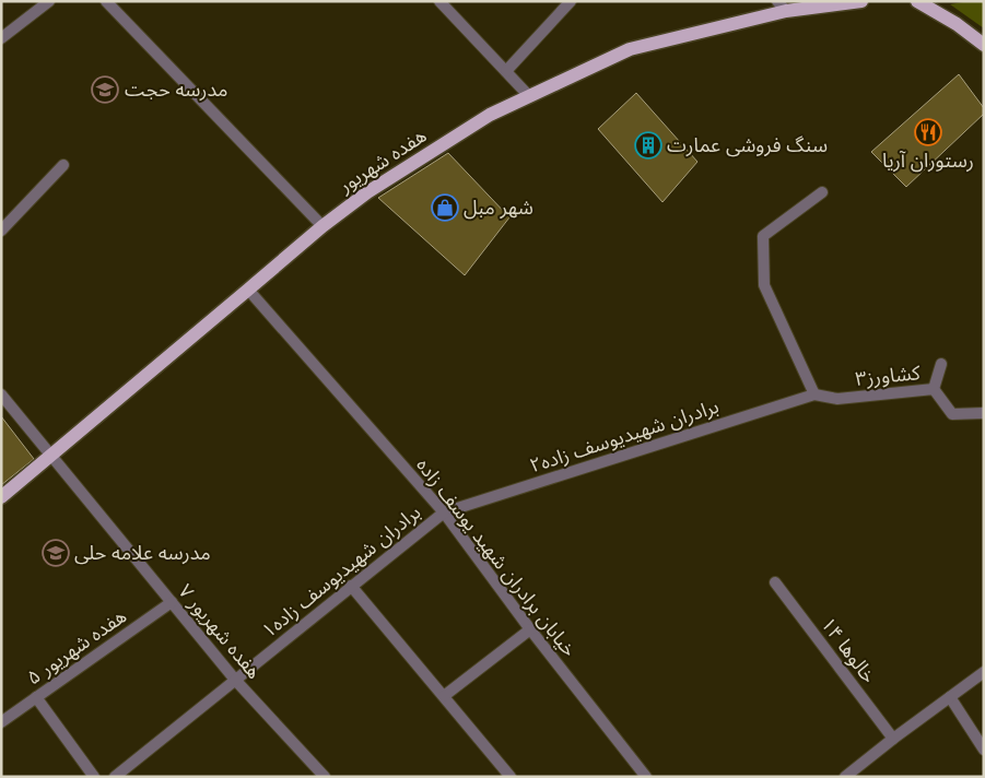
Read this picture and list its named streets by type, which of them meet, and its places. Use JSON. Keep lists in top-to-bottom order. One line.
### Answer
{"streets":{"main road":["هفده شهریور"],"street":["کشاورز۳","برادران شهیدیوسف زاده۲","خیابان برادران شهید یوسف زاده","برادران شهیدیوسف زاده۱","هفده شهریور ۷","هفده شهریور ۵","خالوها ۱۴"]},"crossings":[["هفده شهریور","خیابان برادران شهید یوسف زاده"],["هفده شهریور","هفده شهریور ۷"],["کشاورز۳","برادران شهیدیوسف زاده۲"],["برادران شهیدیوسف زاده۲","خیابان برادران شهید یوسف زاده"],["برادران شهیدیوسف زاده۲","برادران شهیدیوسف زاده۱"],["خیابان برادران شهید یوسف زاده","برادران شهیدیوسف زاده۱"],["برادران شهیدیوسف زاده۱","هفده شهریور ۷"],["هفده شهریور ۷","هفده شهریور ۵"]],"places":{"school or university":["مدرسه حجت","مدرسه علامه حلی"],"restaurant":["رستوران آریا"],"building":["سنگ فروشی عمارت"],"shop":["شهر مبل"]}}
